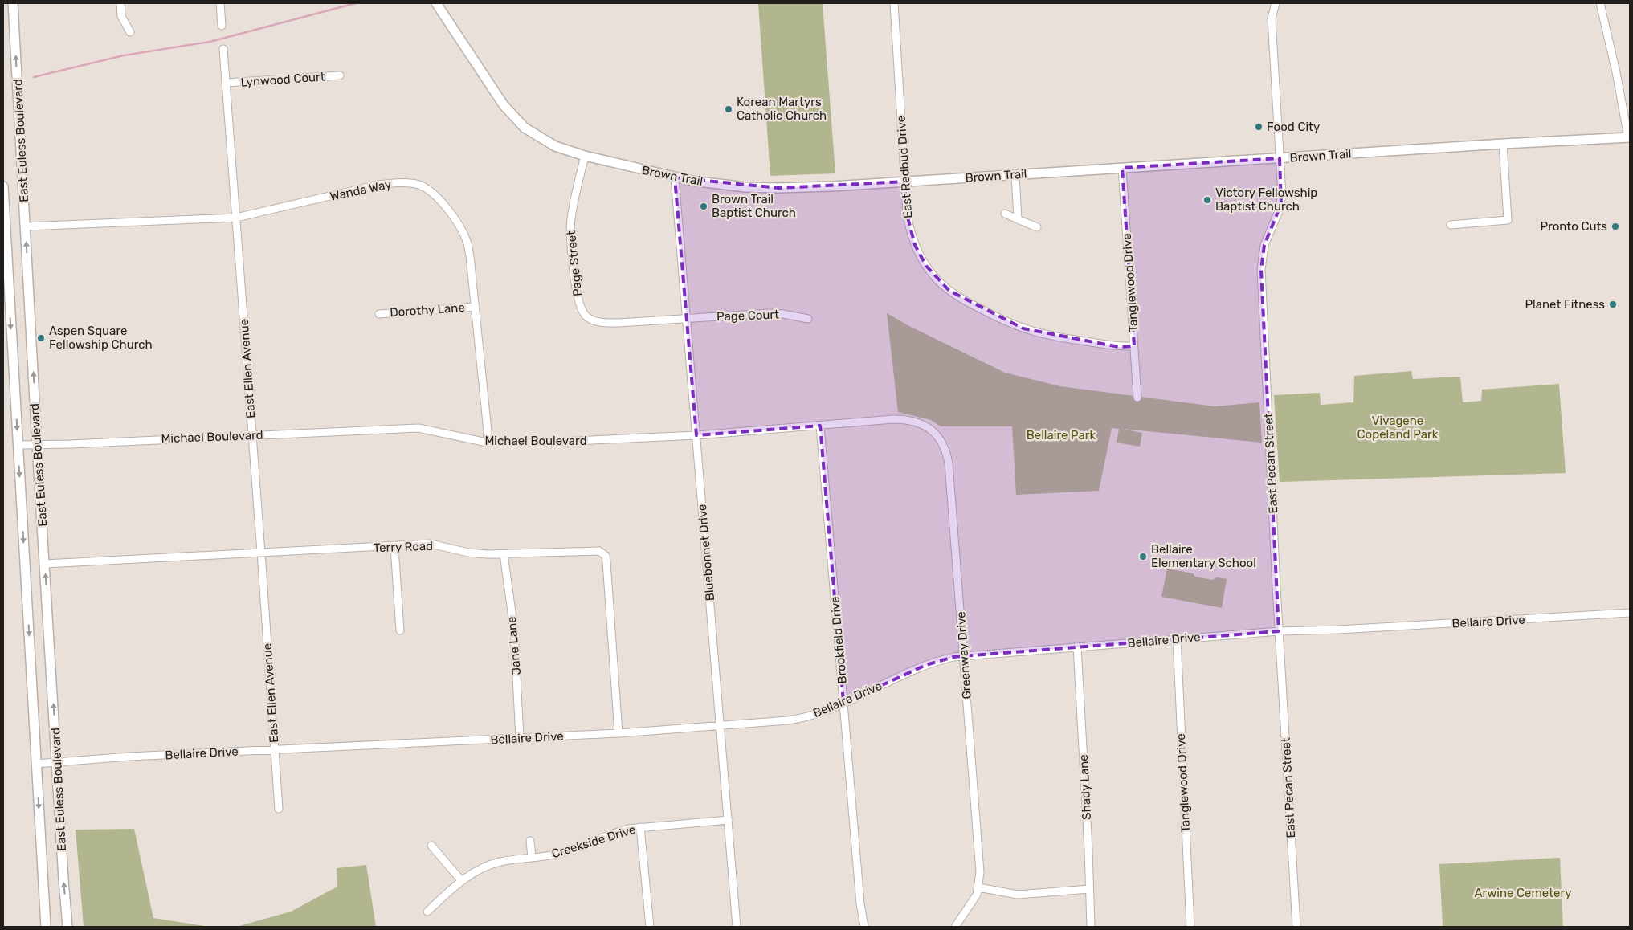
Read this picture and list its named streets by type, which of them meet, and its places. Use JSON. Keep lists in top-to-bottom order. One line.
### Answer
{"streets":{"main road":["East Euless Boulevard","Brown Trail"],"street":["Lynwood Court","East Redbud Drive","Wanda Way","Page Street","Tanglewood Drive","Dorothy Lane","Page Court","East Ellen Avenue","Michael Boulevard","East Pecan Street","Terry Road","Bluebonnet Drive","Bellaire Drive","Brookfield Drive","Jane Lane","Greenway Drive","Shady Lane","Creekside Drive"]},"crossings":[["Lynwood Court","East Ellen Avenue"],["East Euless Boulevard","Wanda Way"],["East Euless Boulevard","Michael Boulevard"],["East Euless Boulevard","Terry Road"],["East Euless Boulevard","Bellaire Drive"],["Brown Trail","East Redbud Drive"],["Brown Trail","Page Street"],["Brown Trail","Tanglewood Drive"],["Brown Trail","East Pecan Street"],["Brown Trail","Bluebonnet Drive"],["East Redbud Drive","Tanglewood Drive"],["Wanda Way","Dorothy Lane"],["Wanda Way","East Ellen Avenue"],["Wanda Way","Michael Boulevard"],["Page Street","Page Court"],["Page Street","Bluebonnet Drive"],["Tanglewood Drive","Bellaire Drive"],["Page Court","Bluebonnet Drive"],["East Ellen Avenue","Michael Boulevard"],["East Ellen Avenue","Terry Road"],["East Ellen Avenue","Bellaire Drive"],["Michael Boulevard","Bluebonnet Drive"],["Michael Boulevard","Brookfield Drive"],["Michael Boulevard","Greenway Drive"],["East Pecan Street","Bellaire Drive"],["Terry Road","Bellaire Drive"],["Terry Road","Jane Lane"],["Bluebonnet Drive","Bellaire Drive"],["Bluebonnet Drive","Creekside Drive"],["Bellaire Drive","Brookfield Drive"],["Bellaire Drive","Jane Lane"],["Bellaire Drive","Greenway Drive"],["Bellaire Drive","Shady Lane"]],"parks":["Vivagene Copeland Park","Bellaire Park","Arwine Cemetery"],"places":["Korean Martyrs Catholic Church","Food City","Victory Fellowship Baptist Church","Brown Trail Baptist Church","Pronto Cuts","Planet Fitness","Aspen Square Fellowship Church","Bellaire Elementary School"]}
